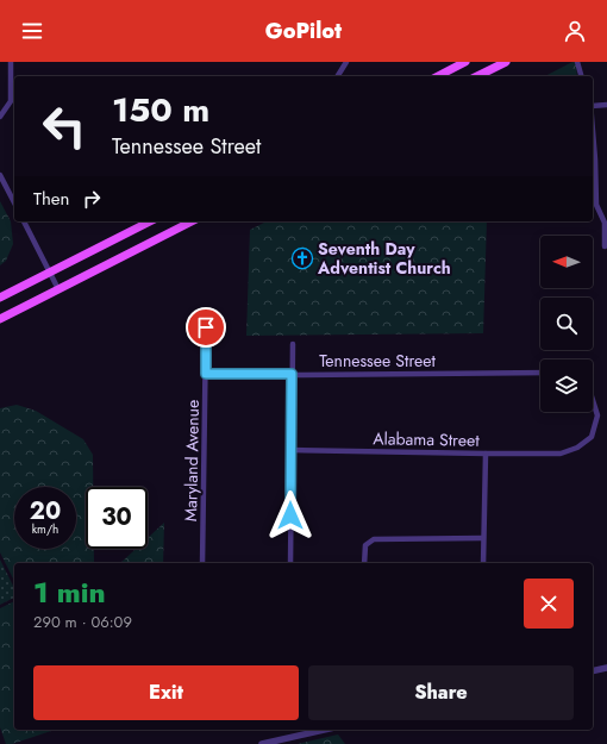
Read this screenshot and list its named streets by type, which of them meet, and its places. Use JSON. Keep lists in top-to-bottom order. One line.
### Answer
{"streets":{"street":["Tennessee Street","Alabama Street","Maryland Avenue"]},"crossings":[["Tennessee Street","Maryland Avenue"]],"places":{"church":["Seventh Day Adventist Church"]},"north":"left","page":{"header":"GoPilot","turn":["150 m","Tennessee Street"],"then":"Then","speed":"20 km/h","limit":"30","heading":["1 min","290 m · 06:09"],"buttons":["Exit","Share"]}}
